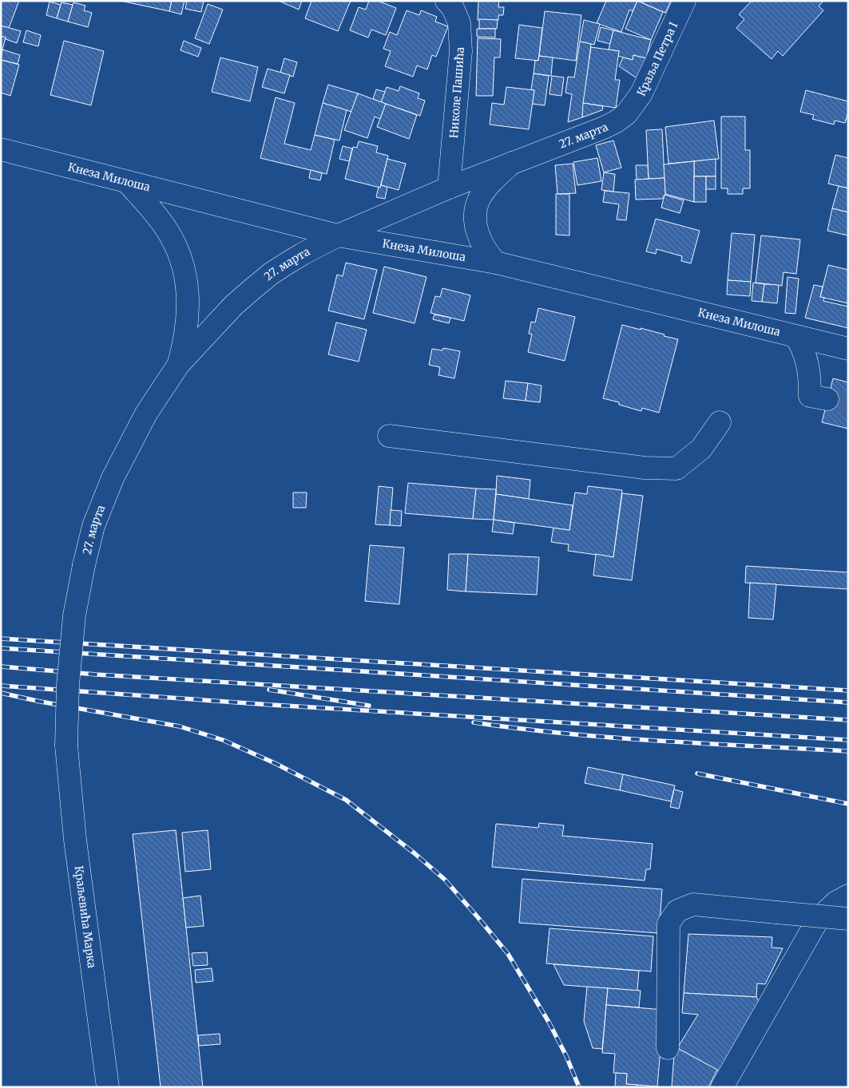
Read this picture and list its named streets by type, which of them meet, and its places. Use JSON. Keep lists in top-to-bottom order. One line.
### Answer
{"streets":{"street":["Краља Петра I","Николе Пашића","27. марта","Кнеза Милоша","Краљевића Марка"]},"crossings":[["Краља Петра I","27. марта"],["Николе Пашића","27. марта"],["27. марта","Кнеза Милоша"],["27. марта","Краљевића Марка"]]}
